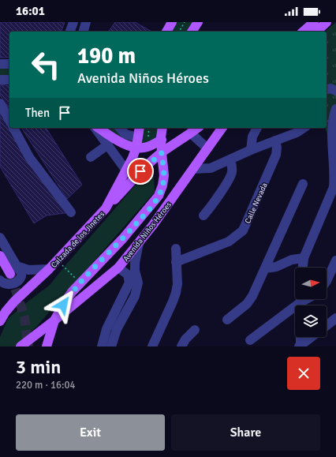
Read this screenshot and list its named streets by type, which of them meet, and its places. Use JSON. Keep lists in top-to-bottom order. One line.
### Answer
{"streets":{"main road":["Avenida Niños Héroes","Calzada de los Jinetes"],"street":["Calle Nevada"]},"north":"right","page":{"status":"16:01","turn":["190 m","Avenida Niños Héroes"],"then":"Then","heading":["3 min","220 m · 16:04"],"buttons":["Exit","Share"]}}
